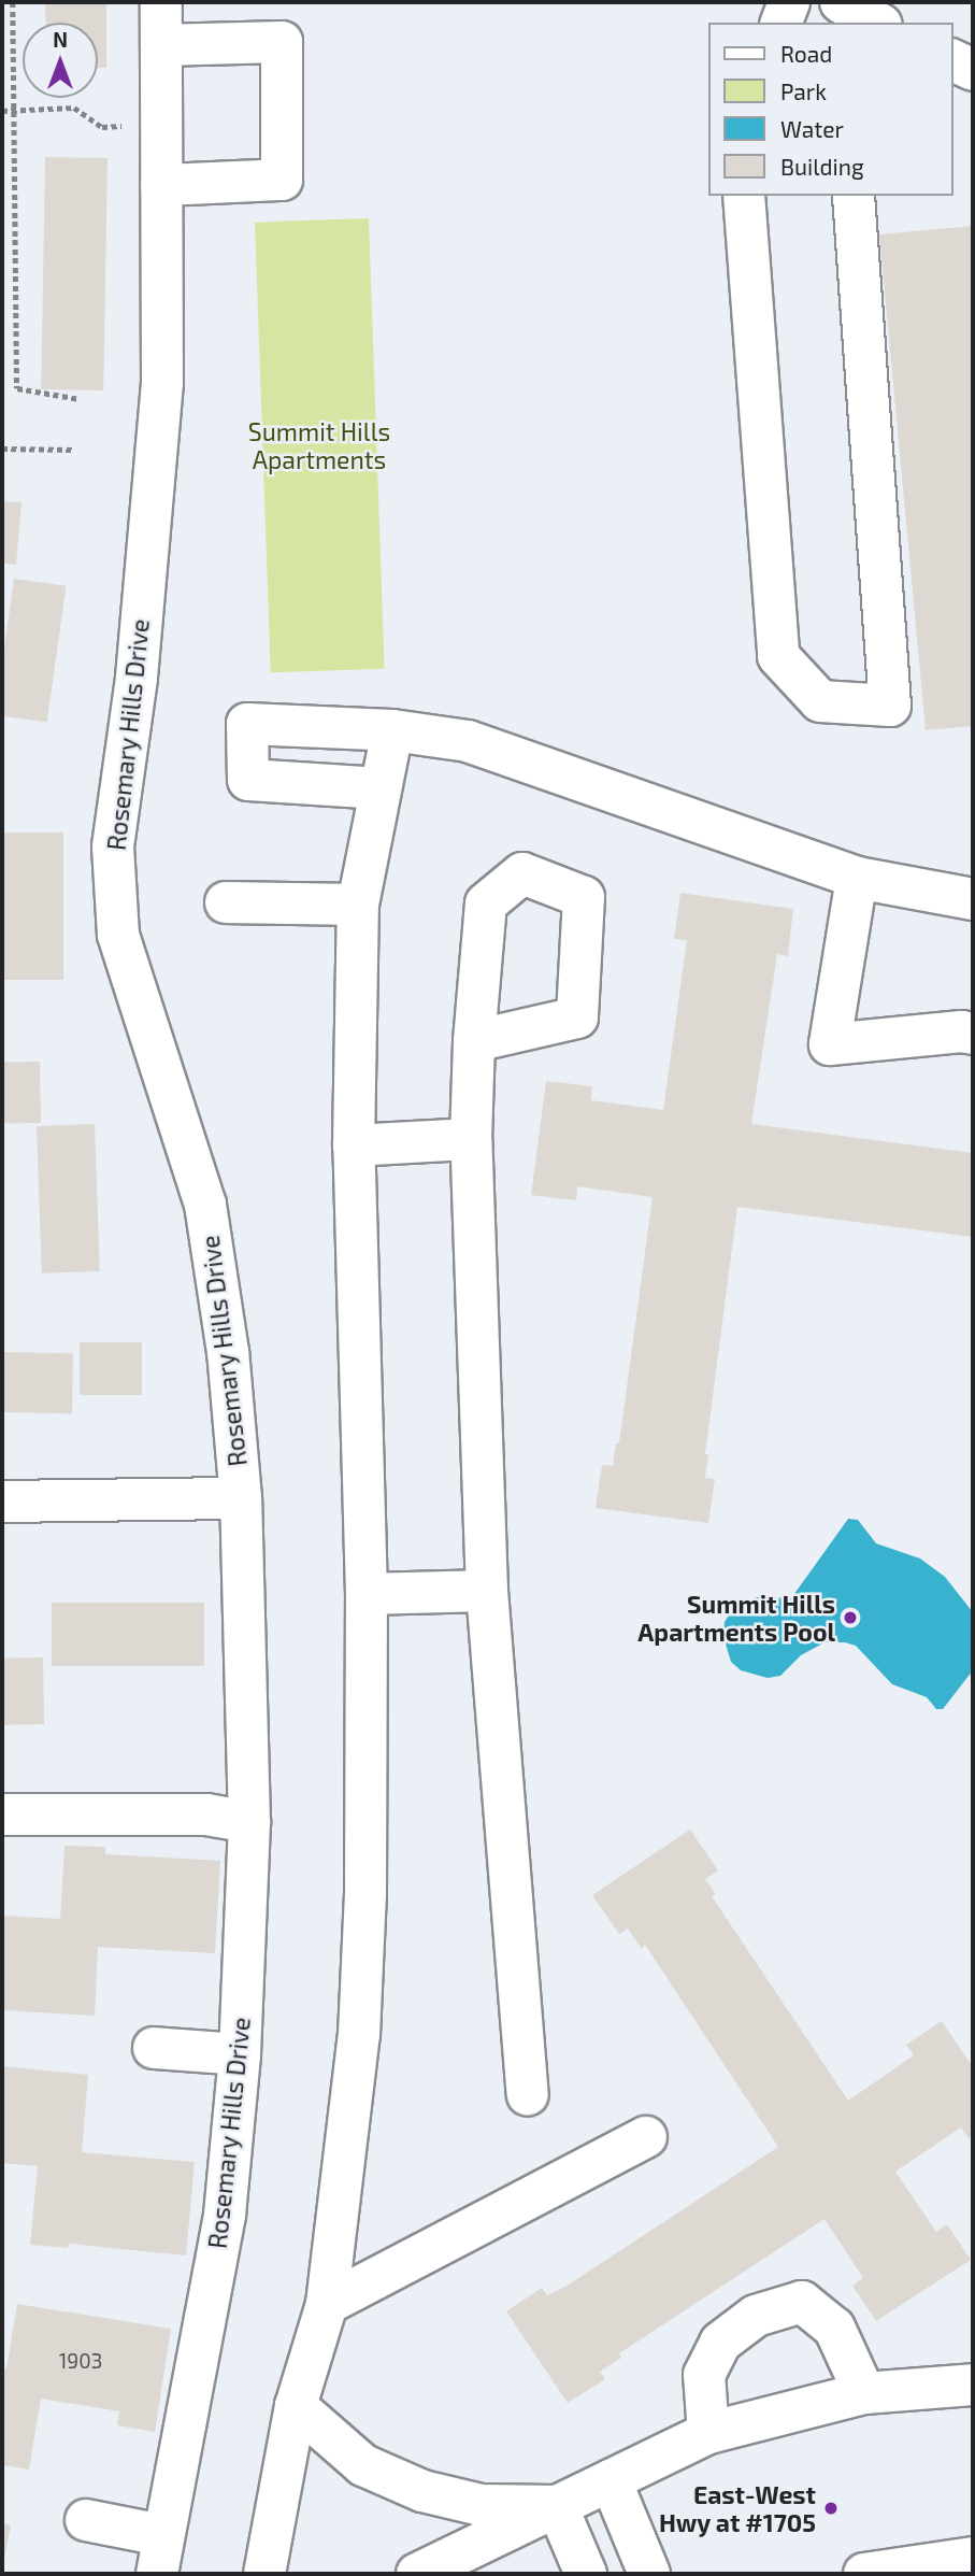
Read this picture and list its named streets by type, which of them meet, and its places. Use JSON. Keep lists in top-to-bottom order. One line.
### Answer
{"streets":{"street":["Rosemary Hills Drive"]},"parks":["Summit Hills Apartments"],"places":["Summit Hills Apartments Pool","East-West Hwy at #1705"],"house_numbers":["1903"],"legend":["Road","Park","Water","Building"],"north":"top"}
